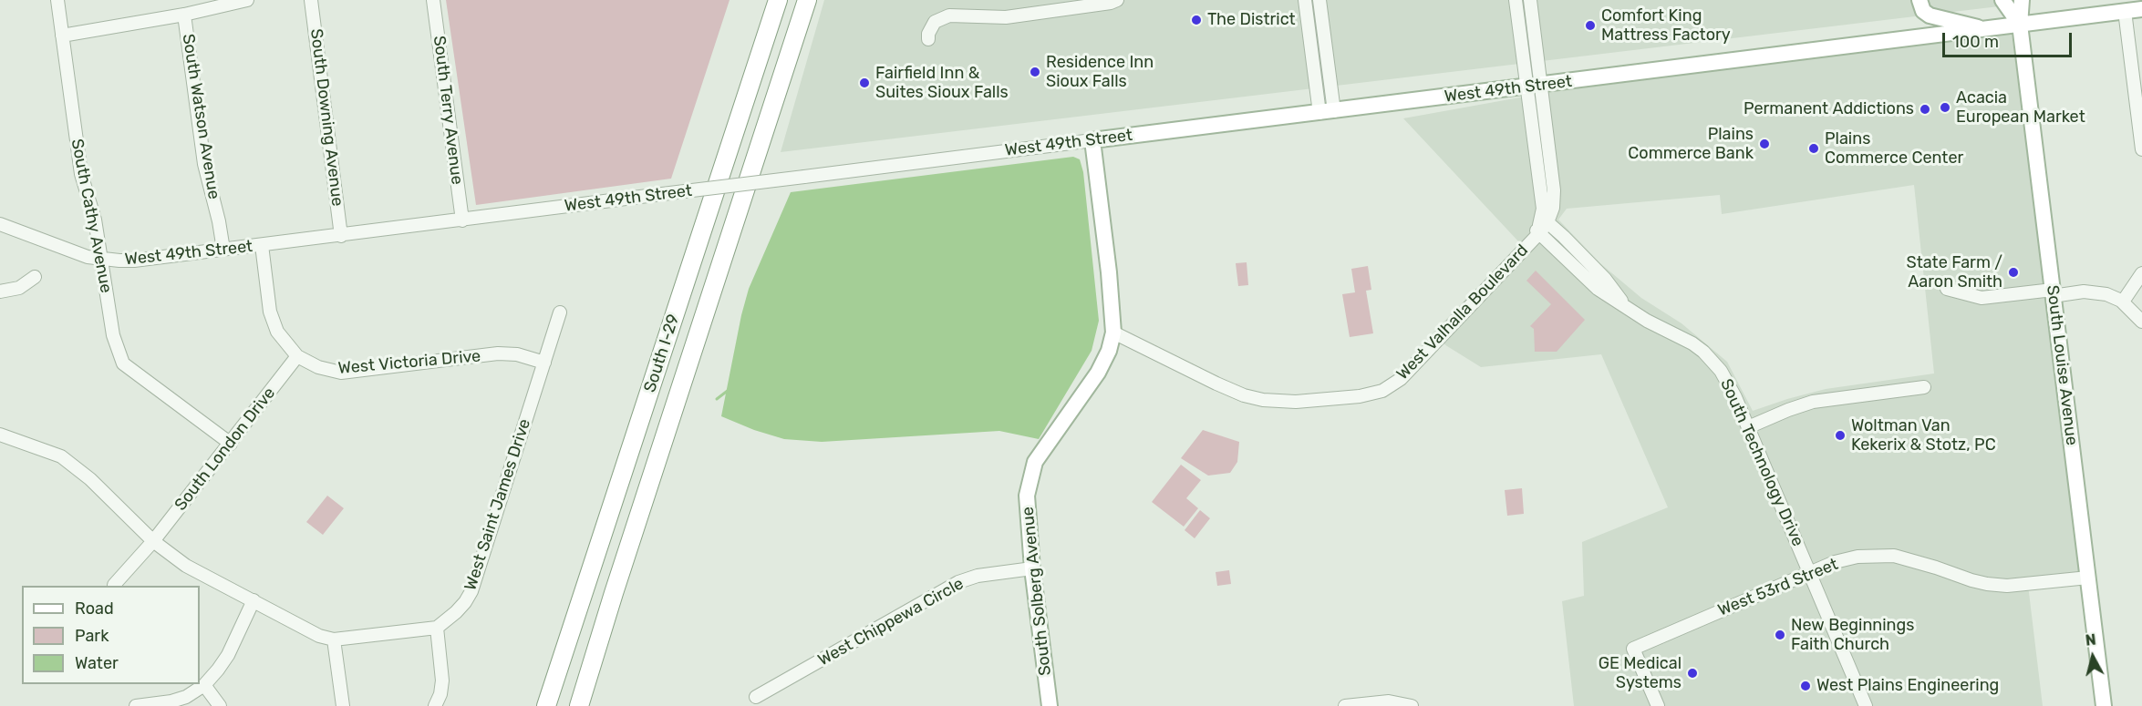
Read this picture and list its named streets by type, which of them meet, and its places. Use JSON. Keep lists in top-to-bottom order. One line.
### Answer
{"streets":{"highway":["South I-29"],"main road":["West 49th Street","South Louise Avenue","South Solberg Avenue"],"street":["South Terry Avenue","South Watson Avenue","South Downing Avenue","South Cathy Avenue","West Valhalla Boulevard","West Victoria Drive","South London Drive","South Technology Drive","West Saint James Drive","West 53rd Street","West Chippewa Circle"]},"crossings":[["West 49th Street","South Terry Avenue"],["West 49th Street","South Watson Avenue"],["West 49th Street","South Downing Avenue"],["West 49th Street","South Cathy Avenue"],["West 49th Street","West Valhalla Boulevard"],["West 49th Street","West Victoria Drive"],["West 49th Street","South Louise Avenue"],["West 49th Street","South Solberg Avenue"],["South Cathy Avenue","South London Drive"],["West Valhalla Boulevard","South Technology Drive"],["West Valhalla Boulevard","South Solberg Avenue"],["West Victoria Drive","South London Drive"],["West Victoria Drive","West Saint James Drive"],["South Louise Avenue","West 53rd Street"],["South Technology Drive","West 53rd Street"],["South Solberg Avenue","West Chippewa Circle"]],"places":["The District","Comfort King Mattress Factory","Residence Inn Sioux Falls","Fairfield Inn & Suites Sioux Falls","Acacia European Market","Permanent Addictions","Plains Commerce Bank","Plains Commerce Center","State Farm / Aaron Smith","Woltman Van Kekerix & Stotz, PC","New Beginnings Faith Church","GE Medical Systems","West Plains Engineering"],"legend":["Road","Park","Water"],"scale_bar":"100 m","north":"top"}
